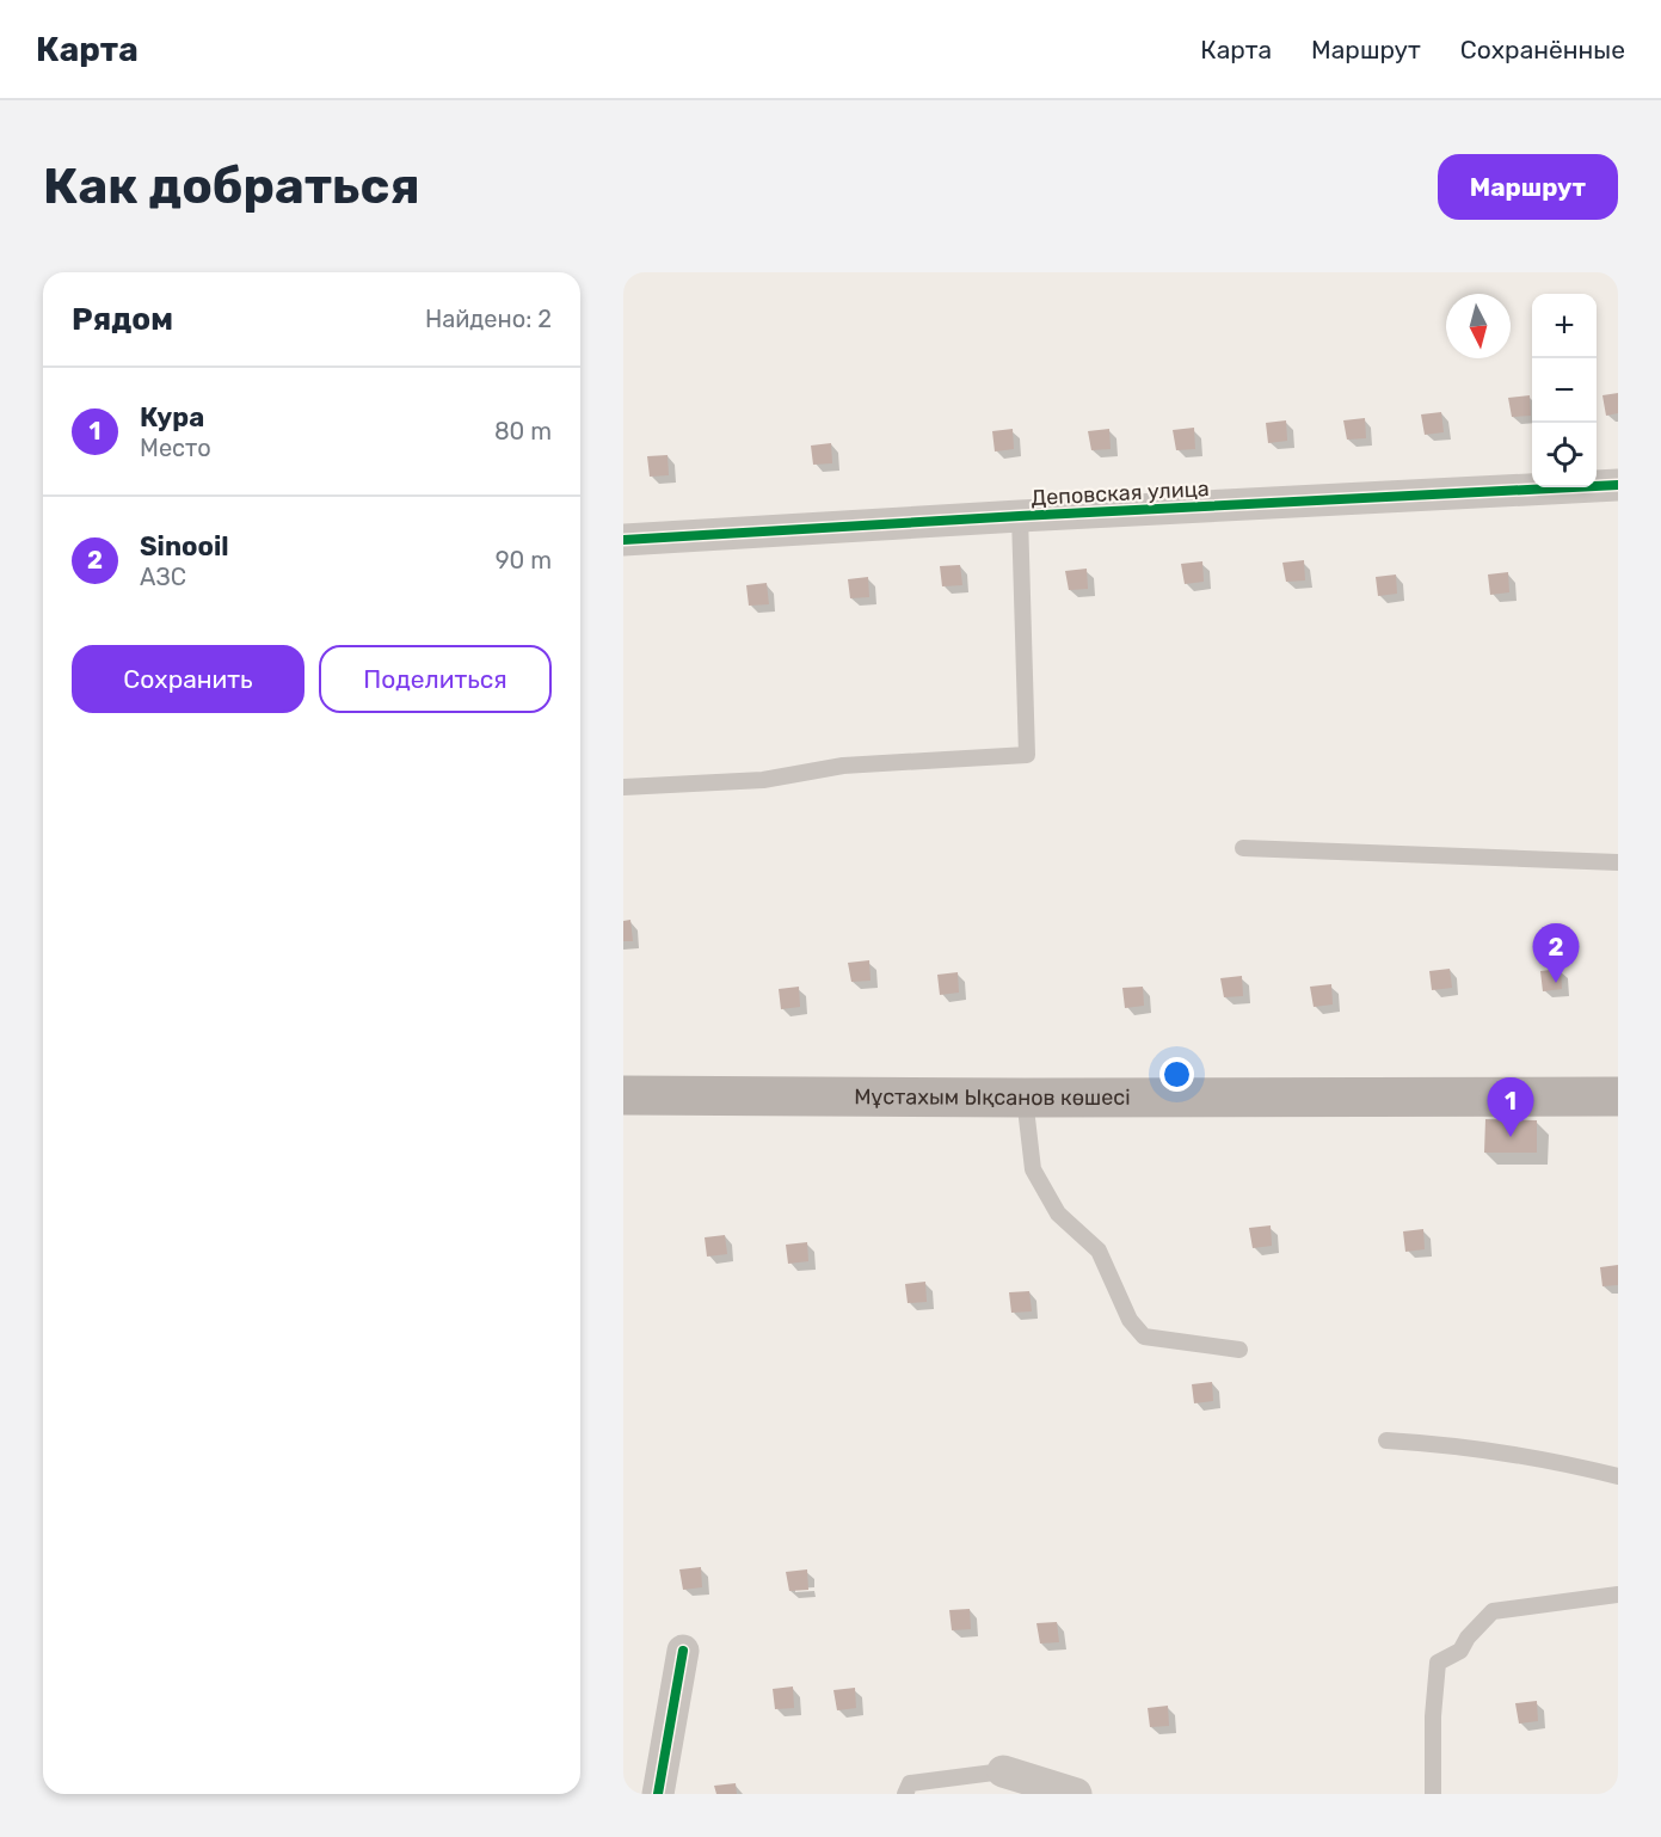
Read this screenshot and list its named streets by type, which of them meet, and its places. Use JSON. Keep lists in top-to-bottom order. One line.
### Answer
{"streets":{"main road":["Мұстахым Ықсанов көшесі"],"street":["Деповская улица"]},"north":"bottom","page":{"header":"Карта","nav":["Карта","Маршрут","Сохранённые"],"buttons":["Маршрут",["Сохранить","Поделиться"]],"title":"Как добраться","heading":["Рядом","Найдено: 2"],"map_buttons":["+","−"],"list":[{"mark":"1","name":"Кура","note":"Место","value":"80 m"},{"mark":"2","name":"Sinooil","note":"АЗС","value":"90 m"}],"pins":["2","1"]}}
